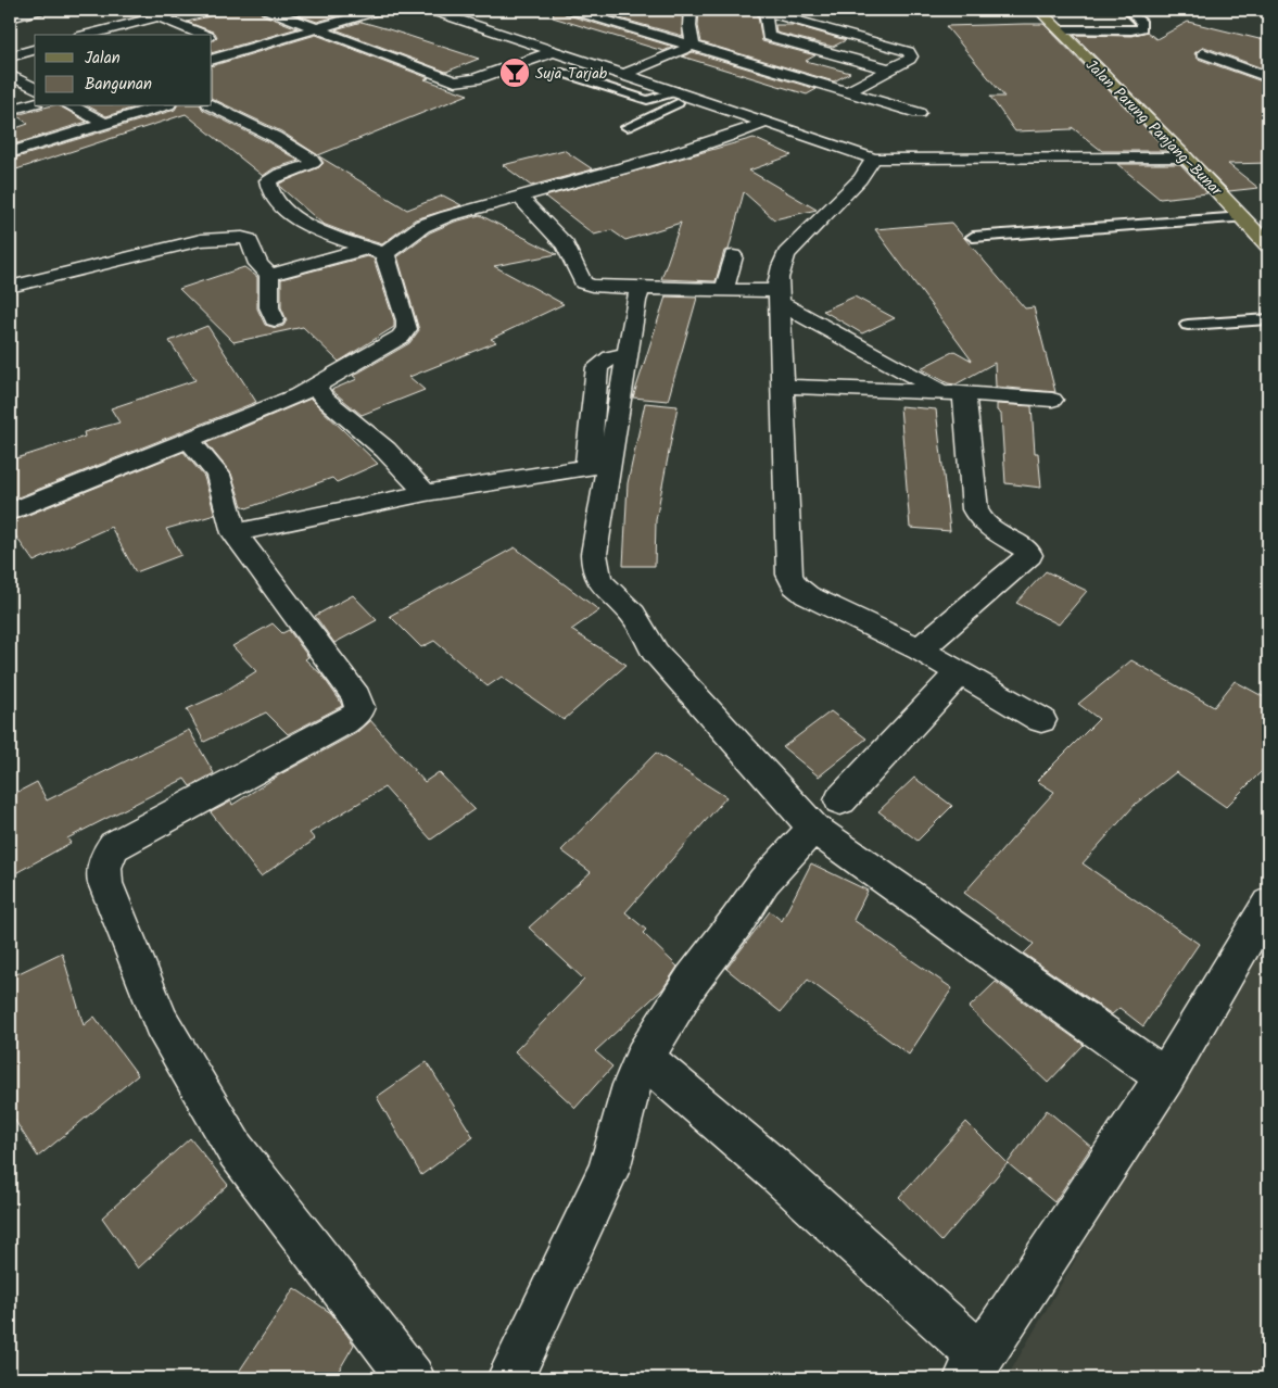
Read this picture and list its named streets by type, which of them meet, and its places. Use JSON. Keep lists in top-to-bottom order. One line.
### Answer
{"streets":{"main road":["Jalan Parung Panjang–Bunar"]},"places":{"bar":["Suja Tarjab"]},"legend":["Jalan","Bangunan"]}
